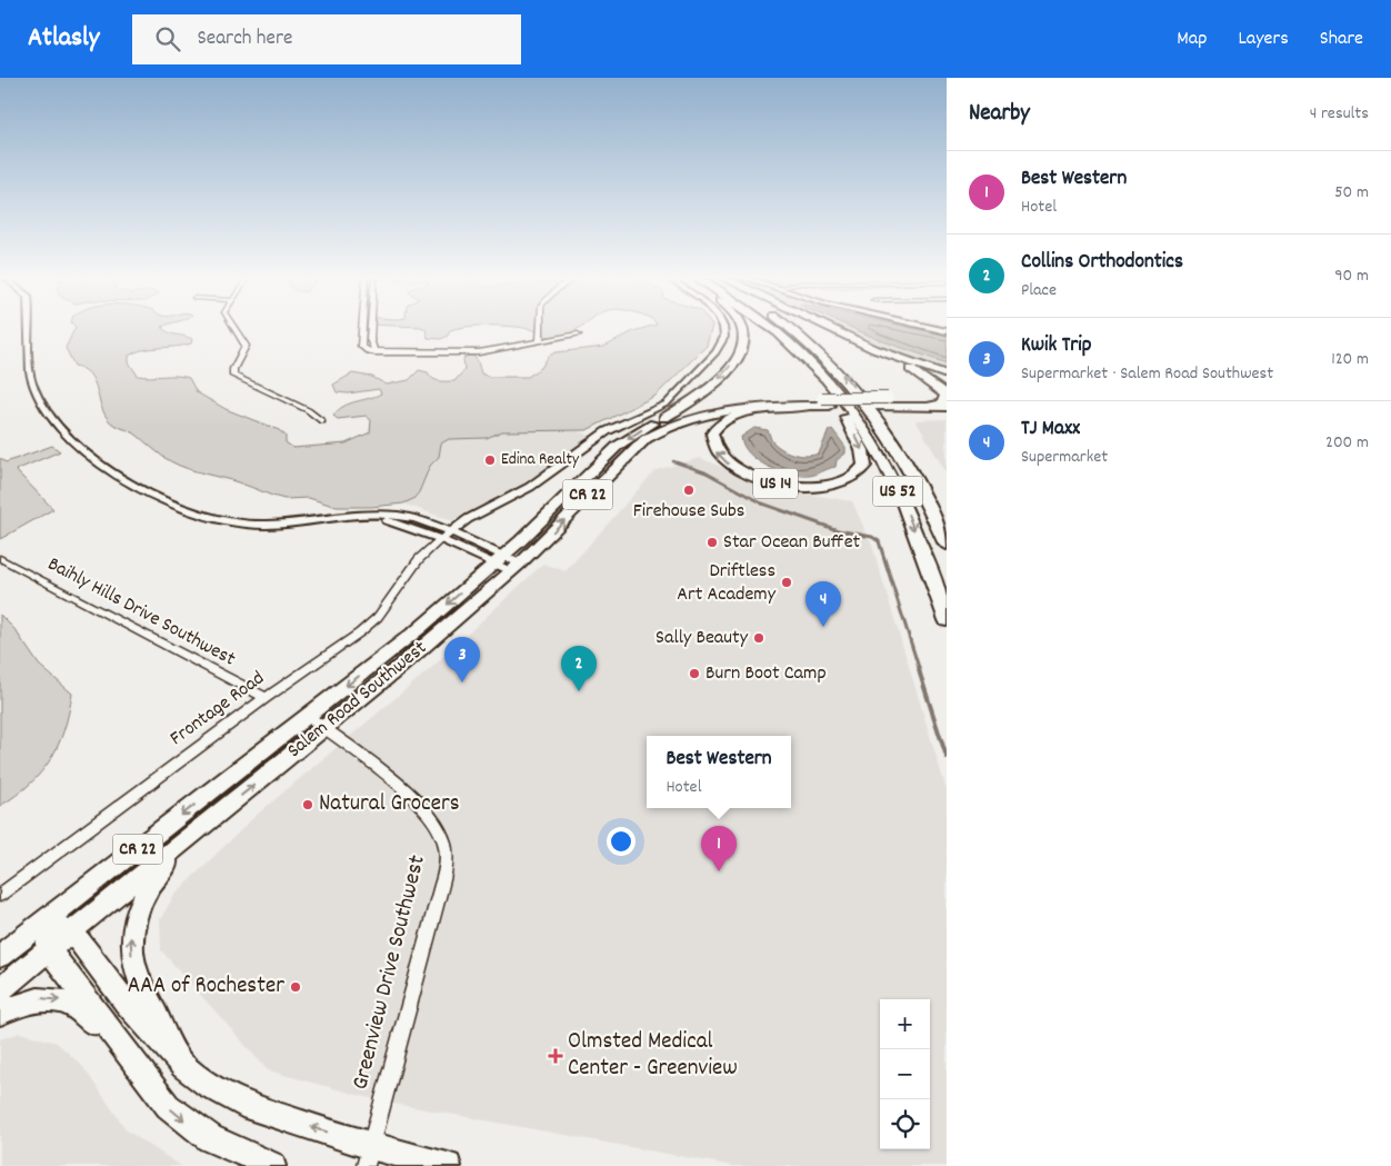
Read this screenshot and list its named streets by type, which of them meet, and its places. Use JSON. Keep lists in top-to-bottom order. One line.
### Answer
{"streets":{"highway":["US 14","US 52"],"main road":["CR 22","Salem Road Southwest"],"street":["Baihly Hills Drive Southwest","Frontage Road","Greenview Drive Southwest"]},"crossings":[["US 14","US 52"],["US 14","Salem Road Southwest"],["Baihly Hills Drive Southwest","Frontage Road"],["Salem Road Southwest","Greenview Drive Southwest"]],"places":{"other":["Edina Realty","Firehouse Subs","Star Ocean Buffet","Driftless Art Academy","Sally Beauty","Burn Boot Camp","Natural Grocers","AAA of Rochester"],"health":["Olmsted Medical Center - Greenview"]},"page":{"header":"Atlasly","search":"Search here","nav":["Map","Layers","Share"],"heading":["Nearby","4 results"],"list":[{"mark":"1","name":"Best Western","note":"Hotel","value":"50 m"},{"mark":"2","name":"Collins Orthodontics","note":"Place","value":"90 m"},{"mark":"3","name":"Kwik Trip","note":"Supermarket · Salem Road Southwest","value":"120 m"},{"mark":"4","name":"TJ Maxx","note":"Supermarket","value":"200 m"}],"pins":["4","3","2","1"],"popup":["Best Western","Hotel"],"map_buttons":["+","−"]}}
